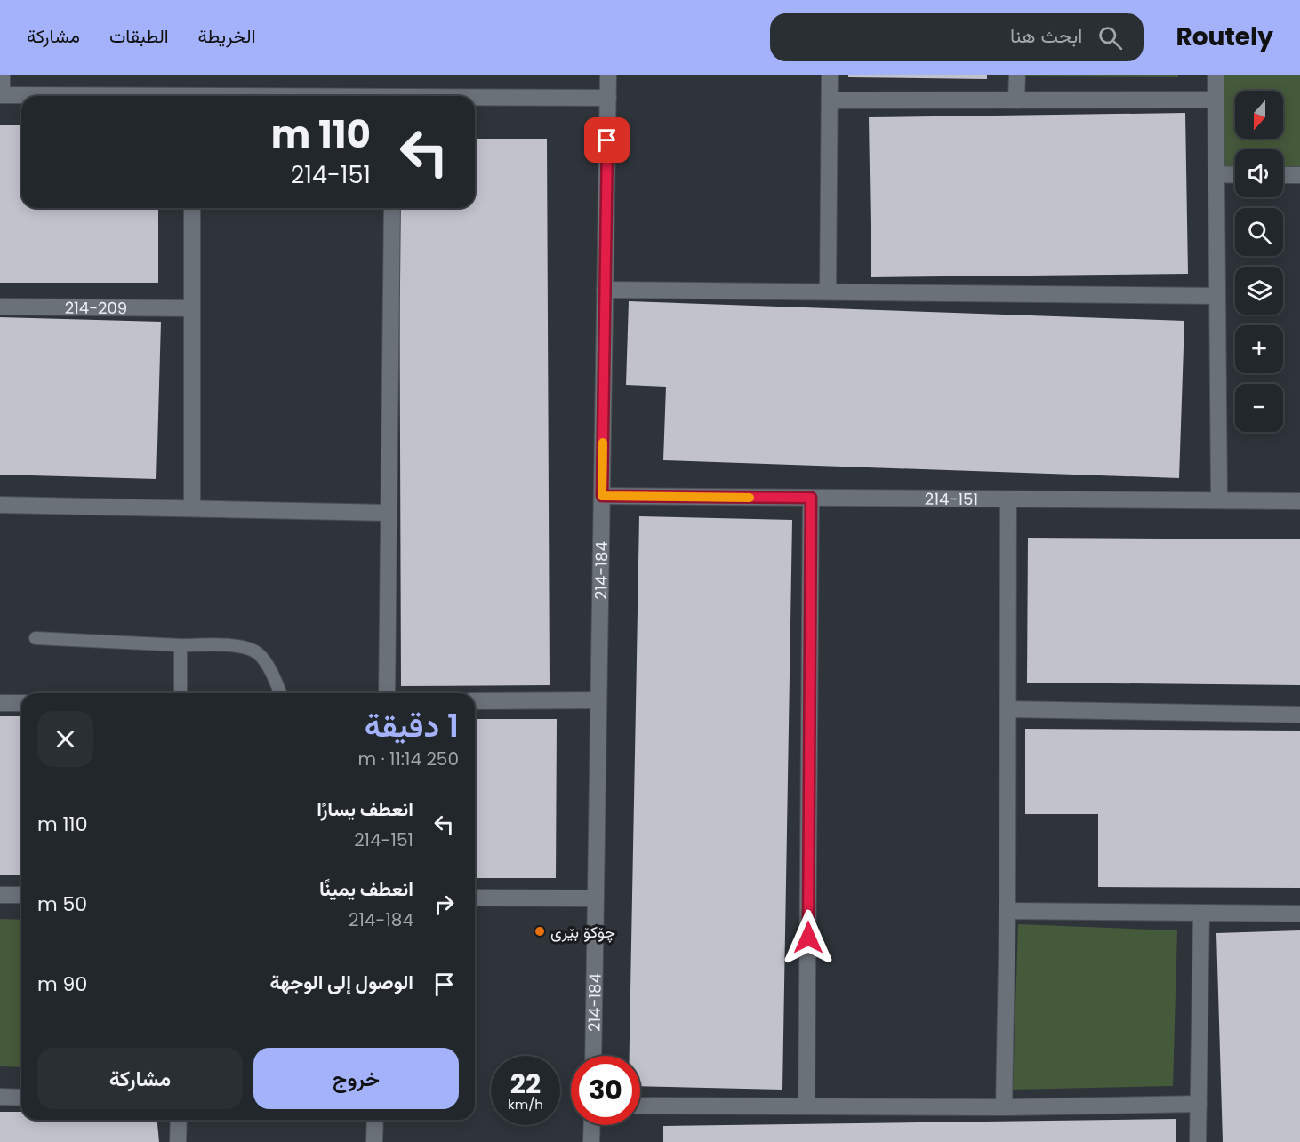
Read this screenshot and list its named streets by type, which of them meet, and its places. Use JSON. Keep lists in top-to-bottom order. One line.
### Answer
{"streets":{"street":["214-209","214-151","214-184"]},"crossings":[["214-151","214-184"]],"places":["چۆکۆ بێری"],"north":"bottom","page":{"header":"Routely","search":"ابحث هنا","nav":["الخريطة","الطبقات","مشاركة"],"map_buttons":["+","−"],"turn":["110 m","214-151"],"heading":["1 دقيقة","250 m · 11:14"],"list":[{"name":"انعطف يسارًا","note":"214-151","value":"110 m"},{"name":"انعطف يمينًا","note":"214-184","value":"50 m"},{"name":"الوصول إلى الوجهة","value":"90 m"}],"buttons":["خروج","مشاركة"],"speed":"22 km/h","limit":"30"}}
